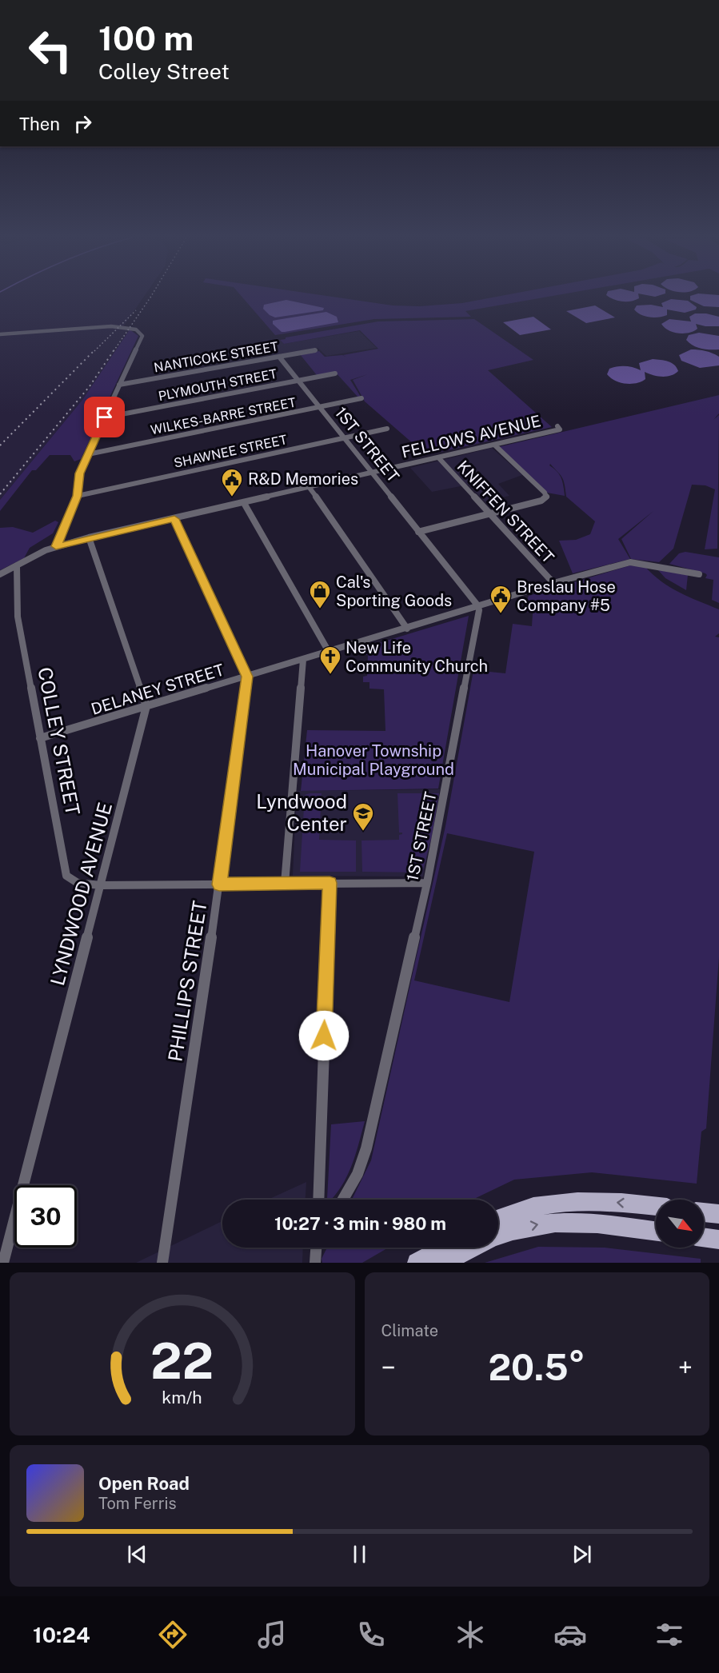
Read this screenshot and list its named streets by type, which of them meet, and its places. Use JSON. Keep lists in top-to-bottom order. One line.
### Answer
{"streets":{"street":["NANTICOKE STREET","PLYMOUTH STREET","WILKES-BARRE STREET","FELLOWS AVENUE","1ST STREET","SHAWNEE STREET","KNIFFEN STREET","DELANEY STREET","COLLEY STREET","LYNDWOOD AVENUE","PHILLIPS STREET"]},"crossings":[["NANTICOKE STREET","1ST STREET"],["PLYMOUTH STREET","1ST STREET"],["WILKES-BARRE STREET","1ST STREET"],["FELLOWS AVENUE","1ST STREET"],["FELLOWS AVENUE","KNIFFEN STREET"],["FELLOWS AVENUE","COLLEY STREET"],["1ST STREET","SHAWNEE STREET"],["1ST STREET","DELANEY STREET"],["1ST STREET","COLLEY STREET"],["KNIFFEN STREET","DELANEY STREET"],["DELANEY STREET","COLLEY STREET"],["DELANEY STREET","LYNDWOOD AVENUE"],["DELANEY STREET","PHILLIPS STREET"],["COLLEY STREET","LYNDWOOD AVENUE"],["COLLEY STREET","PHILLIPS STREET"]],"parks":["Hanover Township Municipal Playground"],"places":{"public building":["R&D Memories","Breslau Hose Company #5"],"shop":["Cal's Sporting Goods"],"church":["New Life Community Church"],"school or university":["Lyndwood Center"]},"north":"bottom right","page":{"turn":["100 m","Colley Street"],"then":"Then","limit":"30","trip":"10:27 · 3 min · 980 m","tile":"Climate","heat":["−","20.5°","+"],"song":["Open Road","Tom Ferris"],"tabs":"10:24","gauge":["22","km/h"]}}
